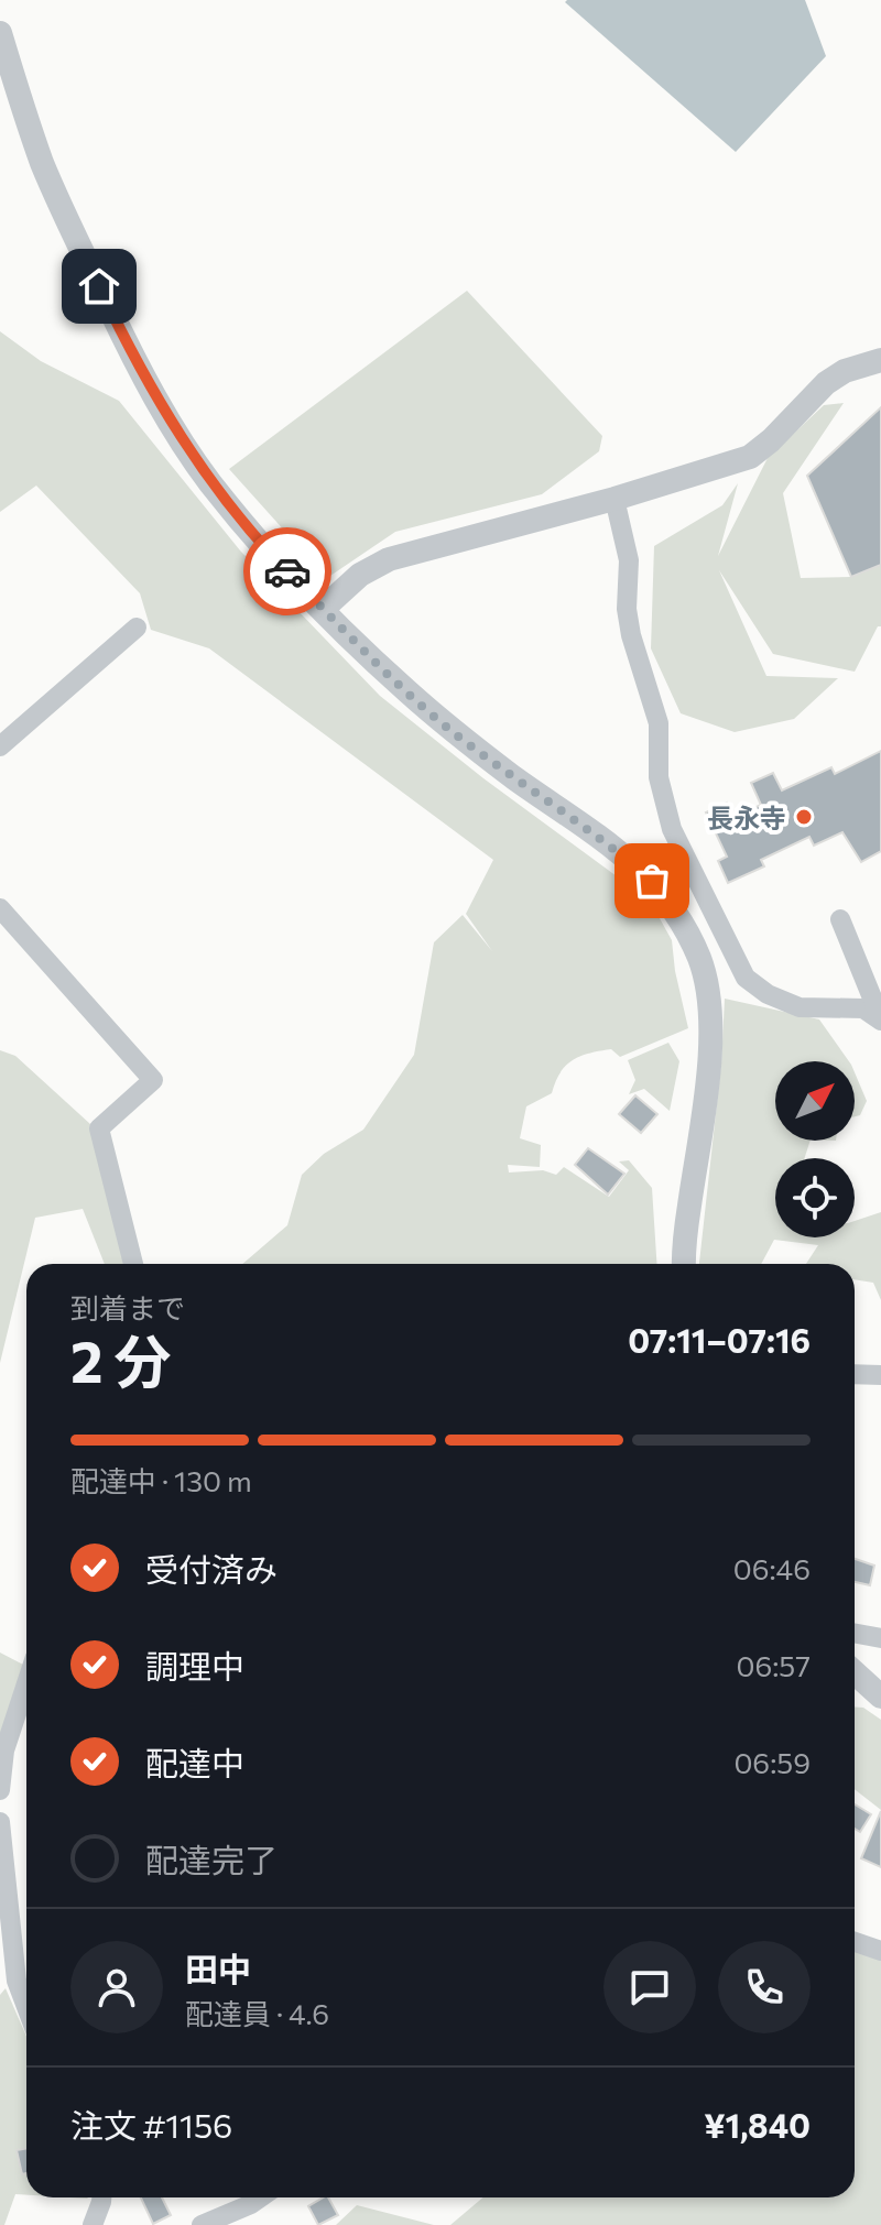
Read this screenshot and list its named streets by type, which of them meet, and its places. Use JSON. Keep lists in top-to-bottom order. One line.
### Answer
{"places":["長永寺"],"north":"top right","page":{"heading":["2 分","到着まで","07:11–07:16"],"panel":["田中","配達員 · 4.6","注文 #1156","¥1,840"],"bar":"配達中 · 130 m","list":[["受付済み","06:46"],["調理中","06:57"],["配達中","06:59"],"配達完了"]}}
